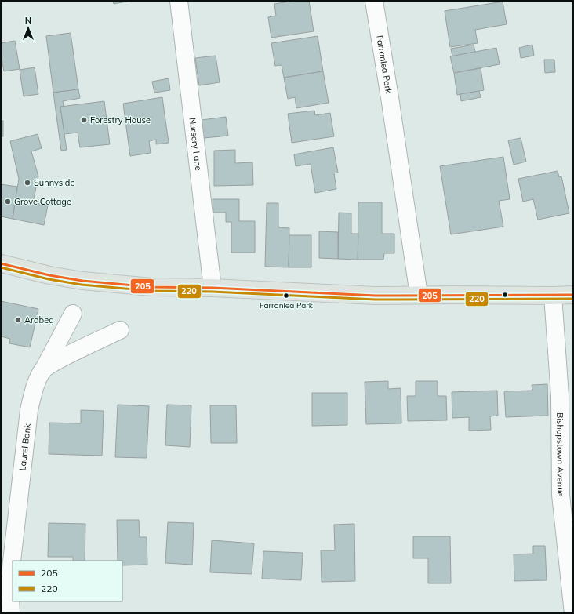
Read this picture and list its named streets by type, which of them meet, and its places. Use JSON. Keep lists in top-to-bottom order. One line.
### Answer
{"streets":{"street":["Farranlea Park","Nursery Lane","Laurel Bank","Bishopstown Avenue"]},"places":["Forestry House","Sunnyside","Grove Cottage","Farranlea Park","Ardbeg"],"lines":["transit line 205","transit line 220"],"legend":["205","220"],"north":"top"}
